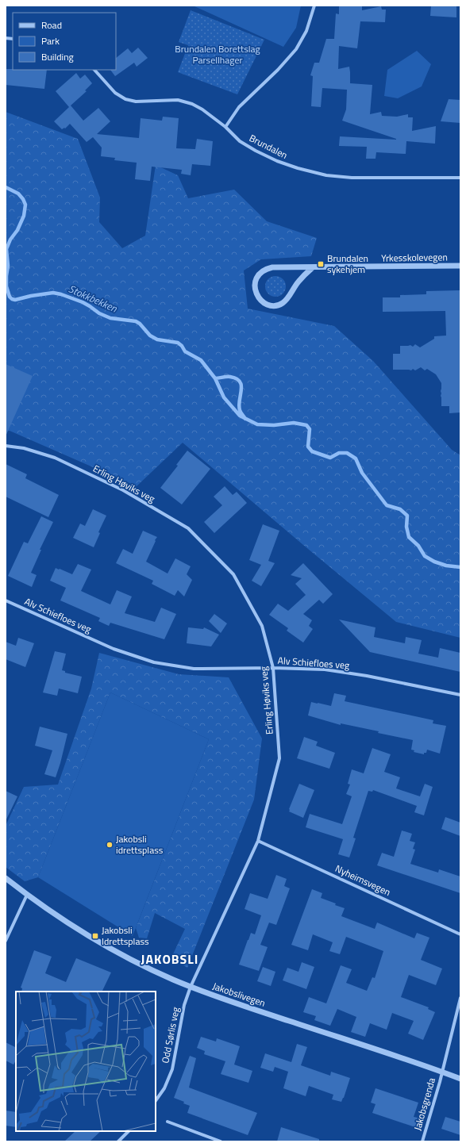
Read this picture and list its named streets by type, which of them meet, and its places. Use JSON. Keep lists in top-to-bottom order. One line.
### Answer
{"streets":{"street":["Brundalen","Yrkesskolevegen","Erling Høviks veg","Alv Schiefloes veg","Nyheimsvegen","Jakobslivegen","Odd Sørlis veg","Jakobsgrenda"]},"crossings":[["Erling Høviks veg","Alv Schiefloes veg"],["Erling Høviks veg","Nyheimsvegen"],["Erling Høviks veg","Jakobslivegen"],["Erling Høviks veg","Odd Sørlis veg"],["Jakobslivegen","Odd Sørlis veg"],["Jakobslivegen","Jakobsgrenda"]],"districts":["JAKOBSLI"],"water":["Stokkbekken"],"parks":["Brundalen Borettslag Parsellhager"],"places":{"transit":["Brundalen sykehjem","Jakobsli Idrettsplass"],"other":["Jakobsli idrettsplass"]},"legend":["Road","Park","Building"]}
